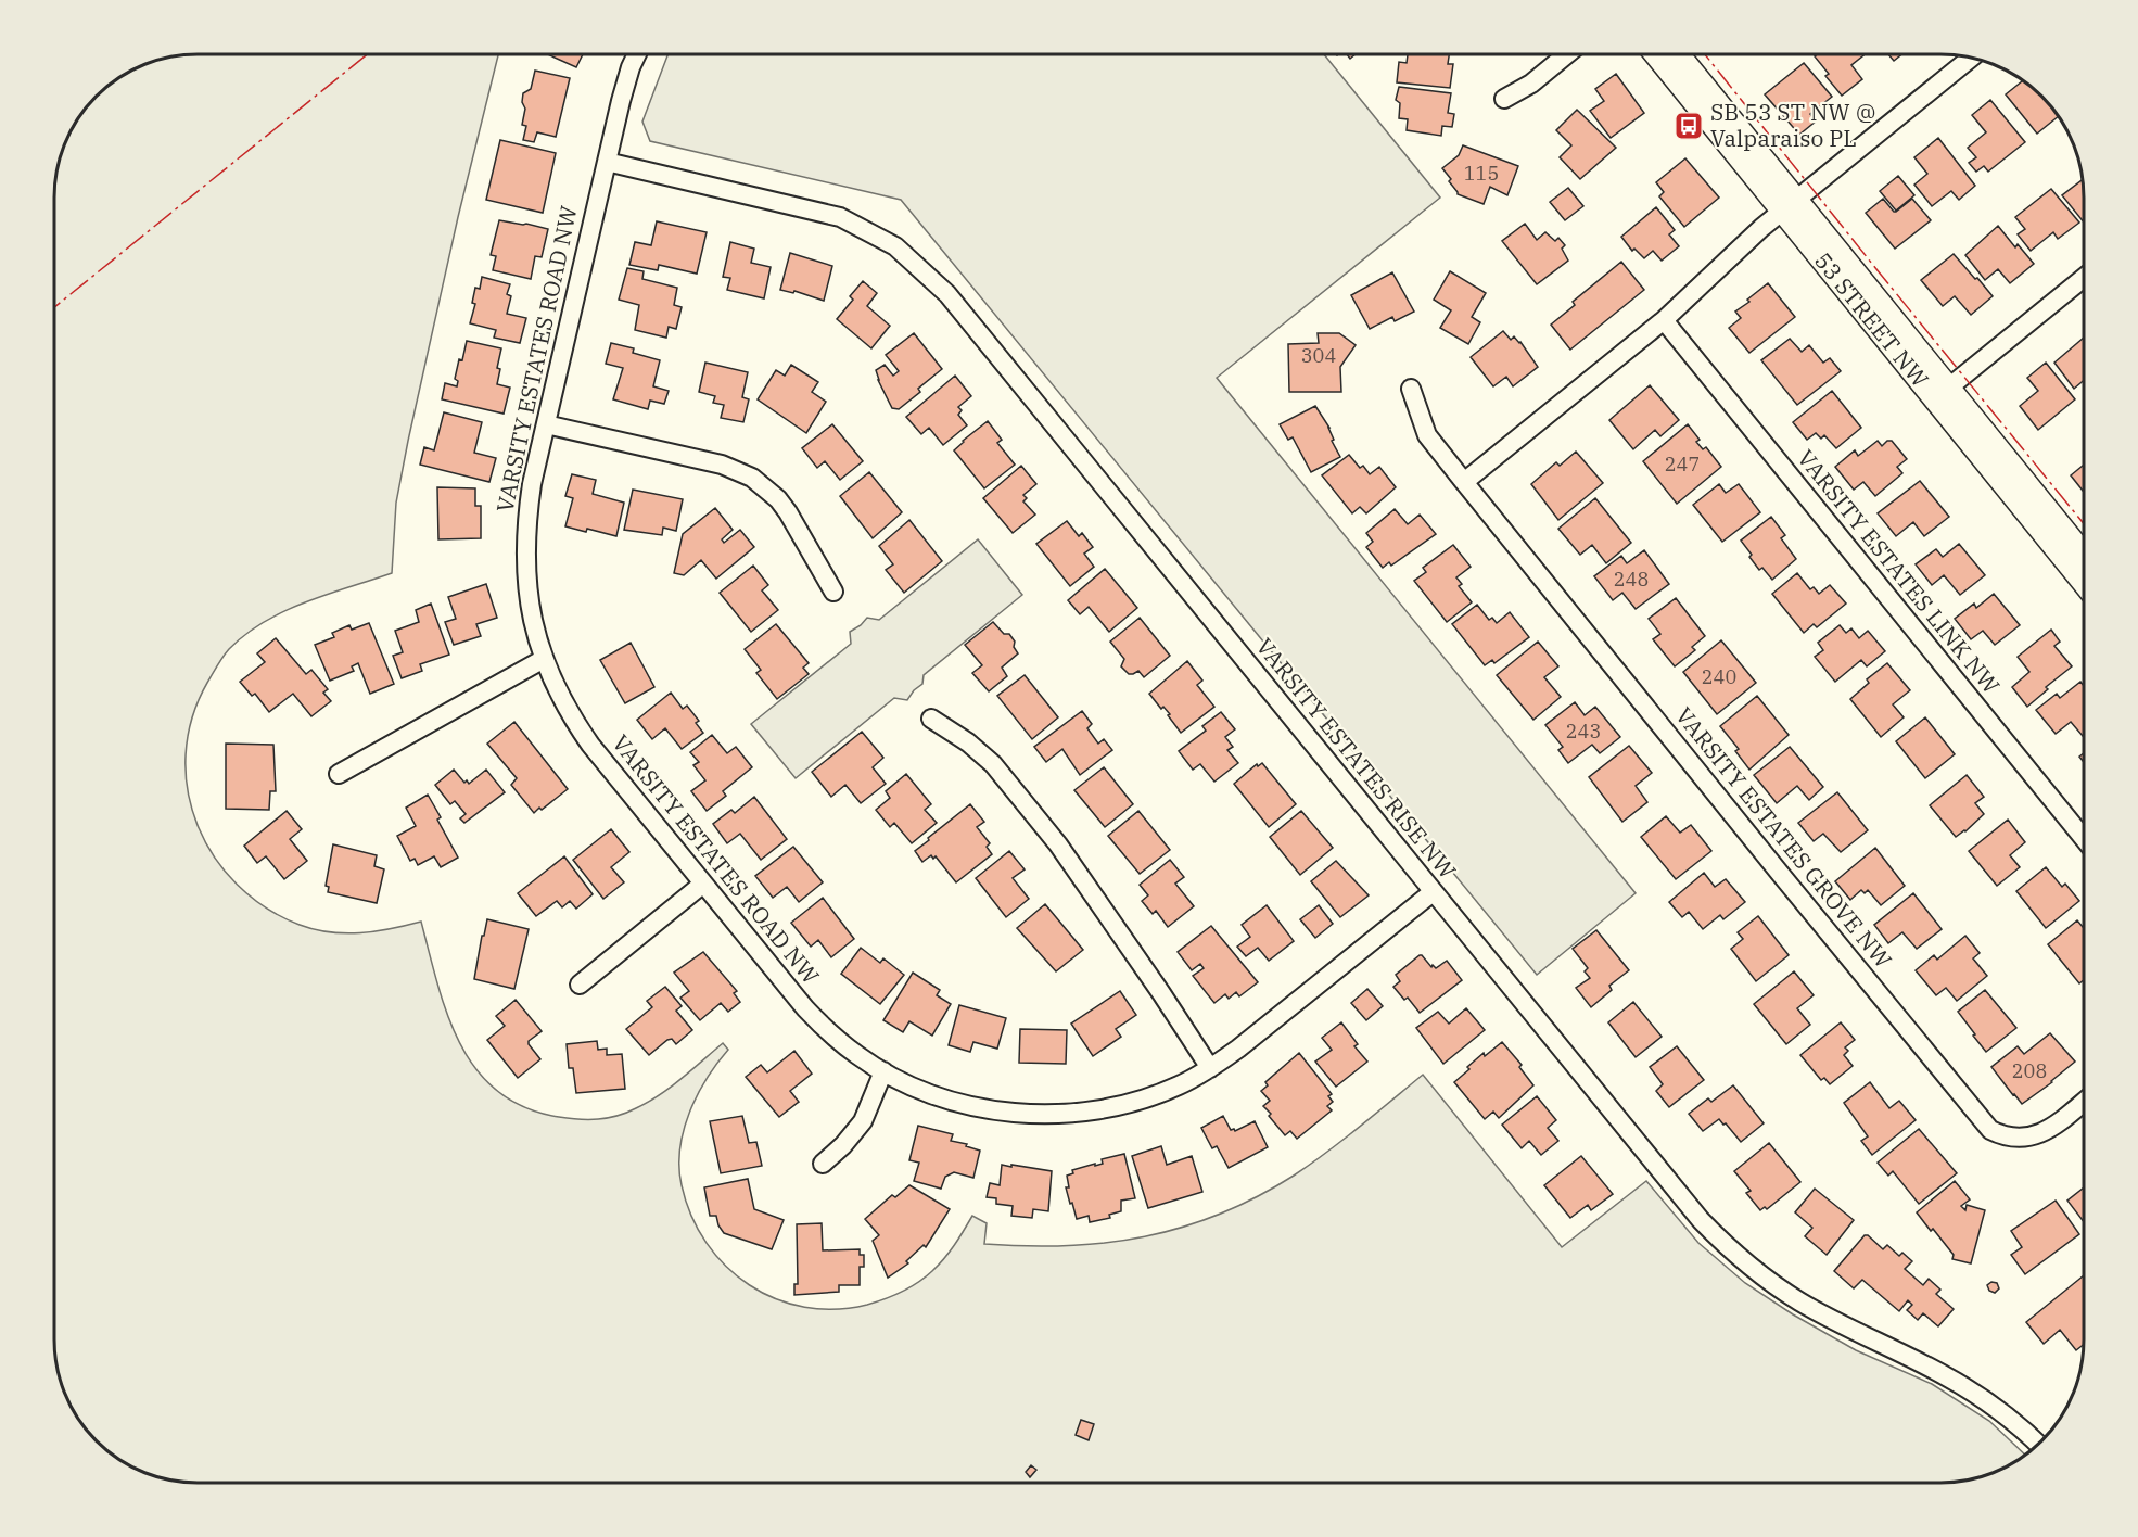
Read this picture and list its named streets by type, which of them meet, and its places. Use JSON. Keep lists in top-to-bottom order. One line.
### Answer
{"streets":{"street":["53 STREET NW","VARSITY ESTATES ROAD NW","VARSITY ESTATES LINK NW","VARSITY ESTATES RISE NW","VARSITY ESTATES GROVE NW"]},"crossings":[["VARSITY ESTATES ROAD NW","VARSITY ESTATES RISE NW"]],"places":{"bus stop":["SB 53 ST NW @ Valparaiso PL"]},"house_numbers":["115","304","247","248","240","243","208"]}
